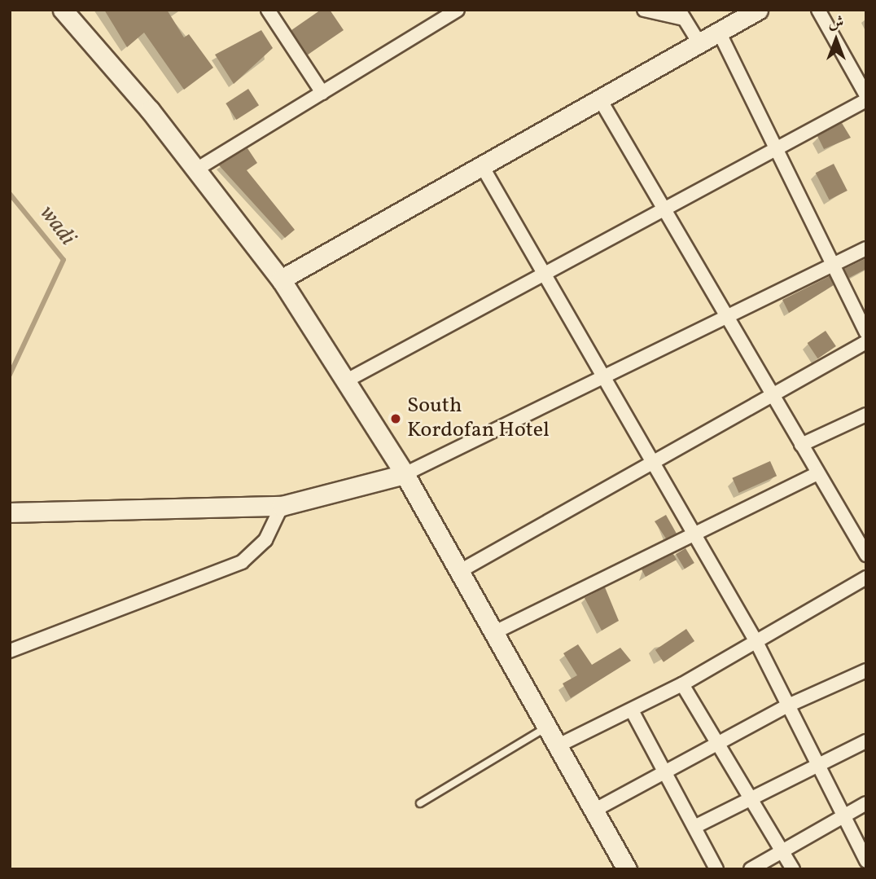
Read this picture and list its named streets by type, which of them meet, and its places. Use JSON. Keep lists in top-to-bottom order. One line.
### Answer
{"water":["wadi"],"places":["South Kordofan Hotel"],"north":"top"}
